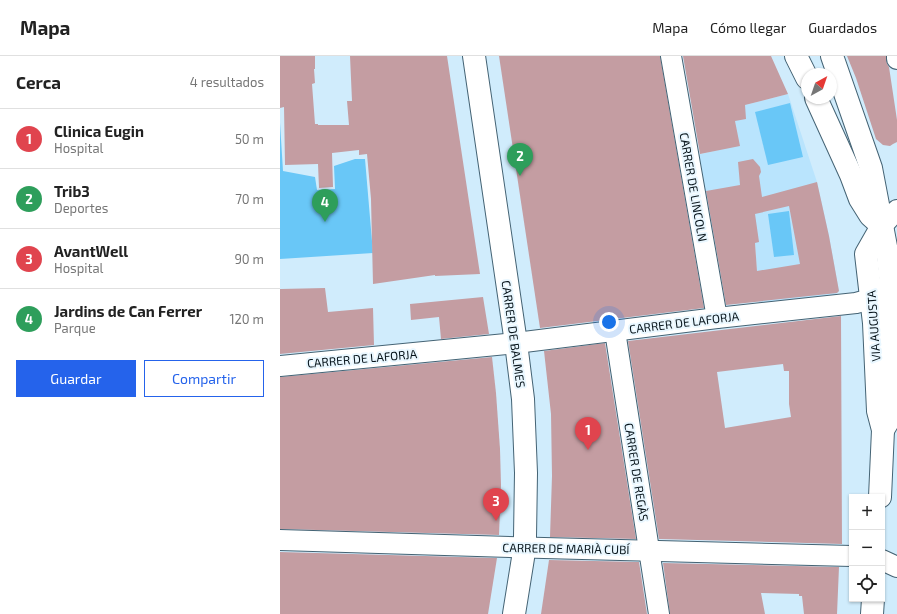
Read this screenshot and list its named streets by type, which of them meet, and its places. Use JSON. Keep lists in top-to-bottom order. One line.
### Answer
{"streets":{"main road":["VIA AUGUSTA","CARRER DE BALMES"],"street":["CARRER DE LINCOLN","CARRER DE LAFORJA","CARRER DE REGÀS","CARRER DE MARIÀ CUBÍ"]},"crossings":[["CARRER DE LINCOLN","CARRER DE LAFORJA"],["CARRER DE LAFORJA","VIA AUGUSTA"],["CARRER DE LAFORJA","CARRER DE BALMES"],["CARRER DE LAFORJA","CARRER DE REGÀS"],["CARRER DE BALMES","CARRER DE MARIÀ CUBÍ"],["CARRER DE REGÀS","CARRER DE MARIÀ CUBÍ"]],"north":"top right","page":{"header":"Mapa","nav":["Mapa","Cómo llegar","Guardados"],"heading":["Cerca","4 resultados"],"list":[{"mark":"1","name":"Clinica Eugin","note":"Hospital","value":"50 m"},{"mark":"2","name":"Trib3","note":"Deportes","value":"70 m"},{"mark":"3","name":"AvantWell","note":"Hospital","value":"90 m"},{"mark":"4","name":"Jardins de Can Ferrer","note":"Parque","value":"120 m"}],"pins":["2","4","1","3"],"buttons":["Guardar","Compartir"],"map_buttons":["+","−"]}}
